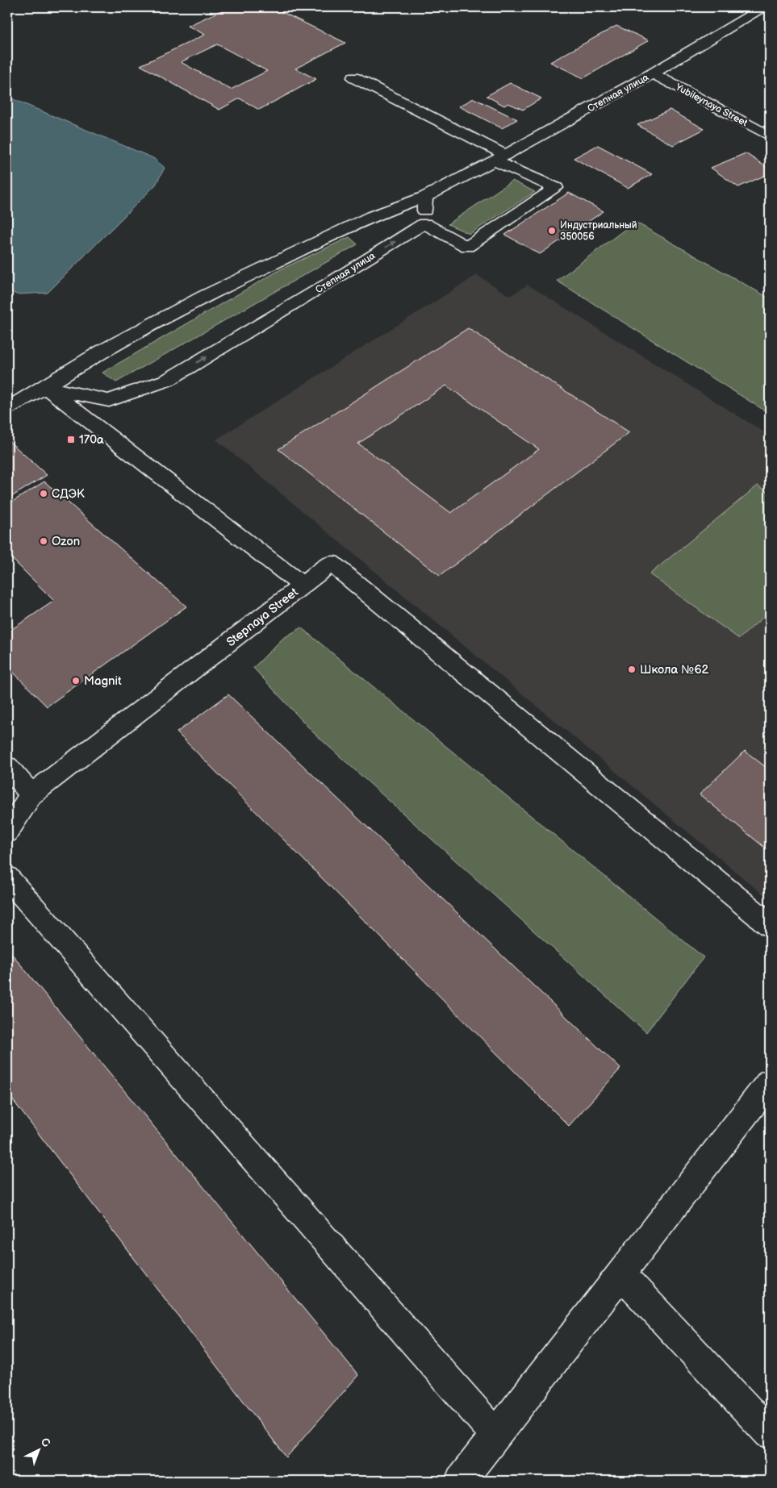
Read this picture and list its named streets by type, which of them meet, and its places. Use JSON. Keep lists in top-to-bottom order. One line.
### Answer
{"streets":{"street":["Степная улица","Yubileynaya Street","Stepnaya Street"]},"crossings":[["Степная улица","Yubileynaya Street"],["Степная улица","Stepnaya Street"]],"places":{"other":["Индустриальный 350056","СДЭК","Ozon","Школа №62","Magnit"],"transit":["170а"]},"north":"top right"}
